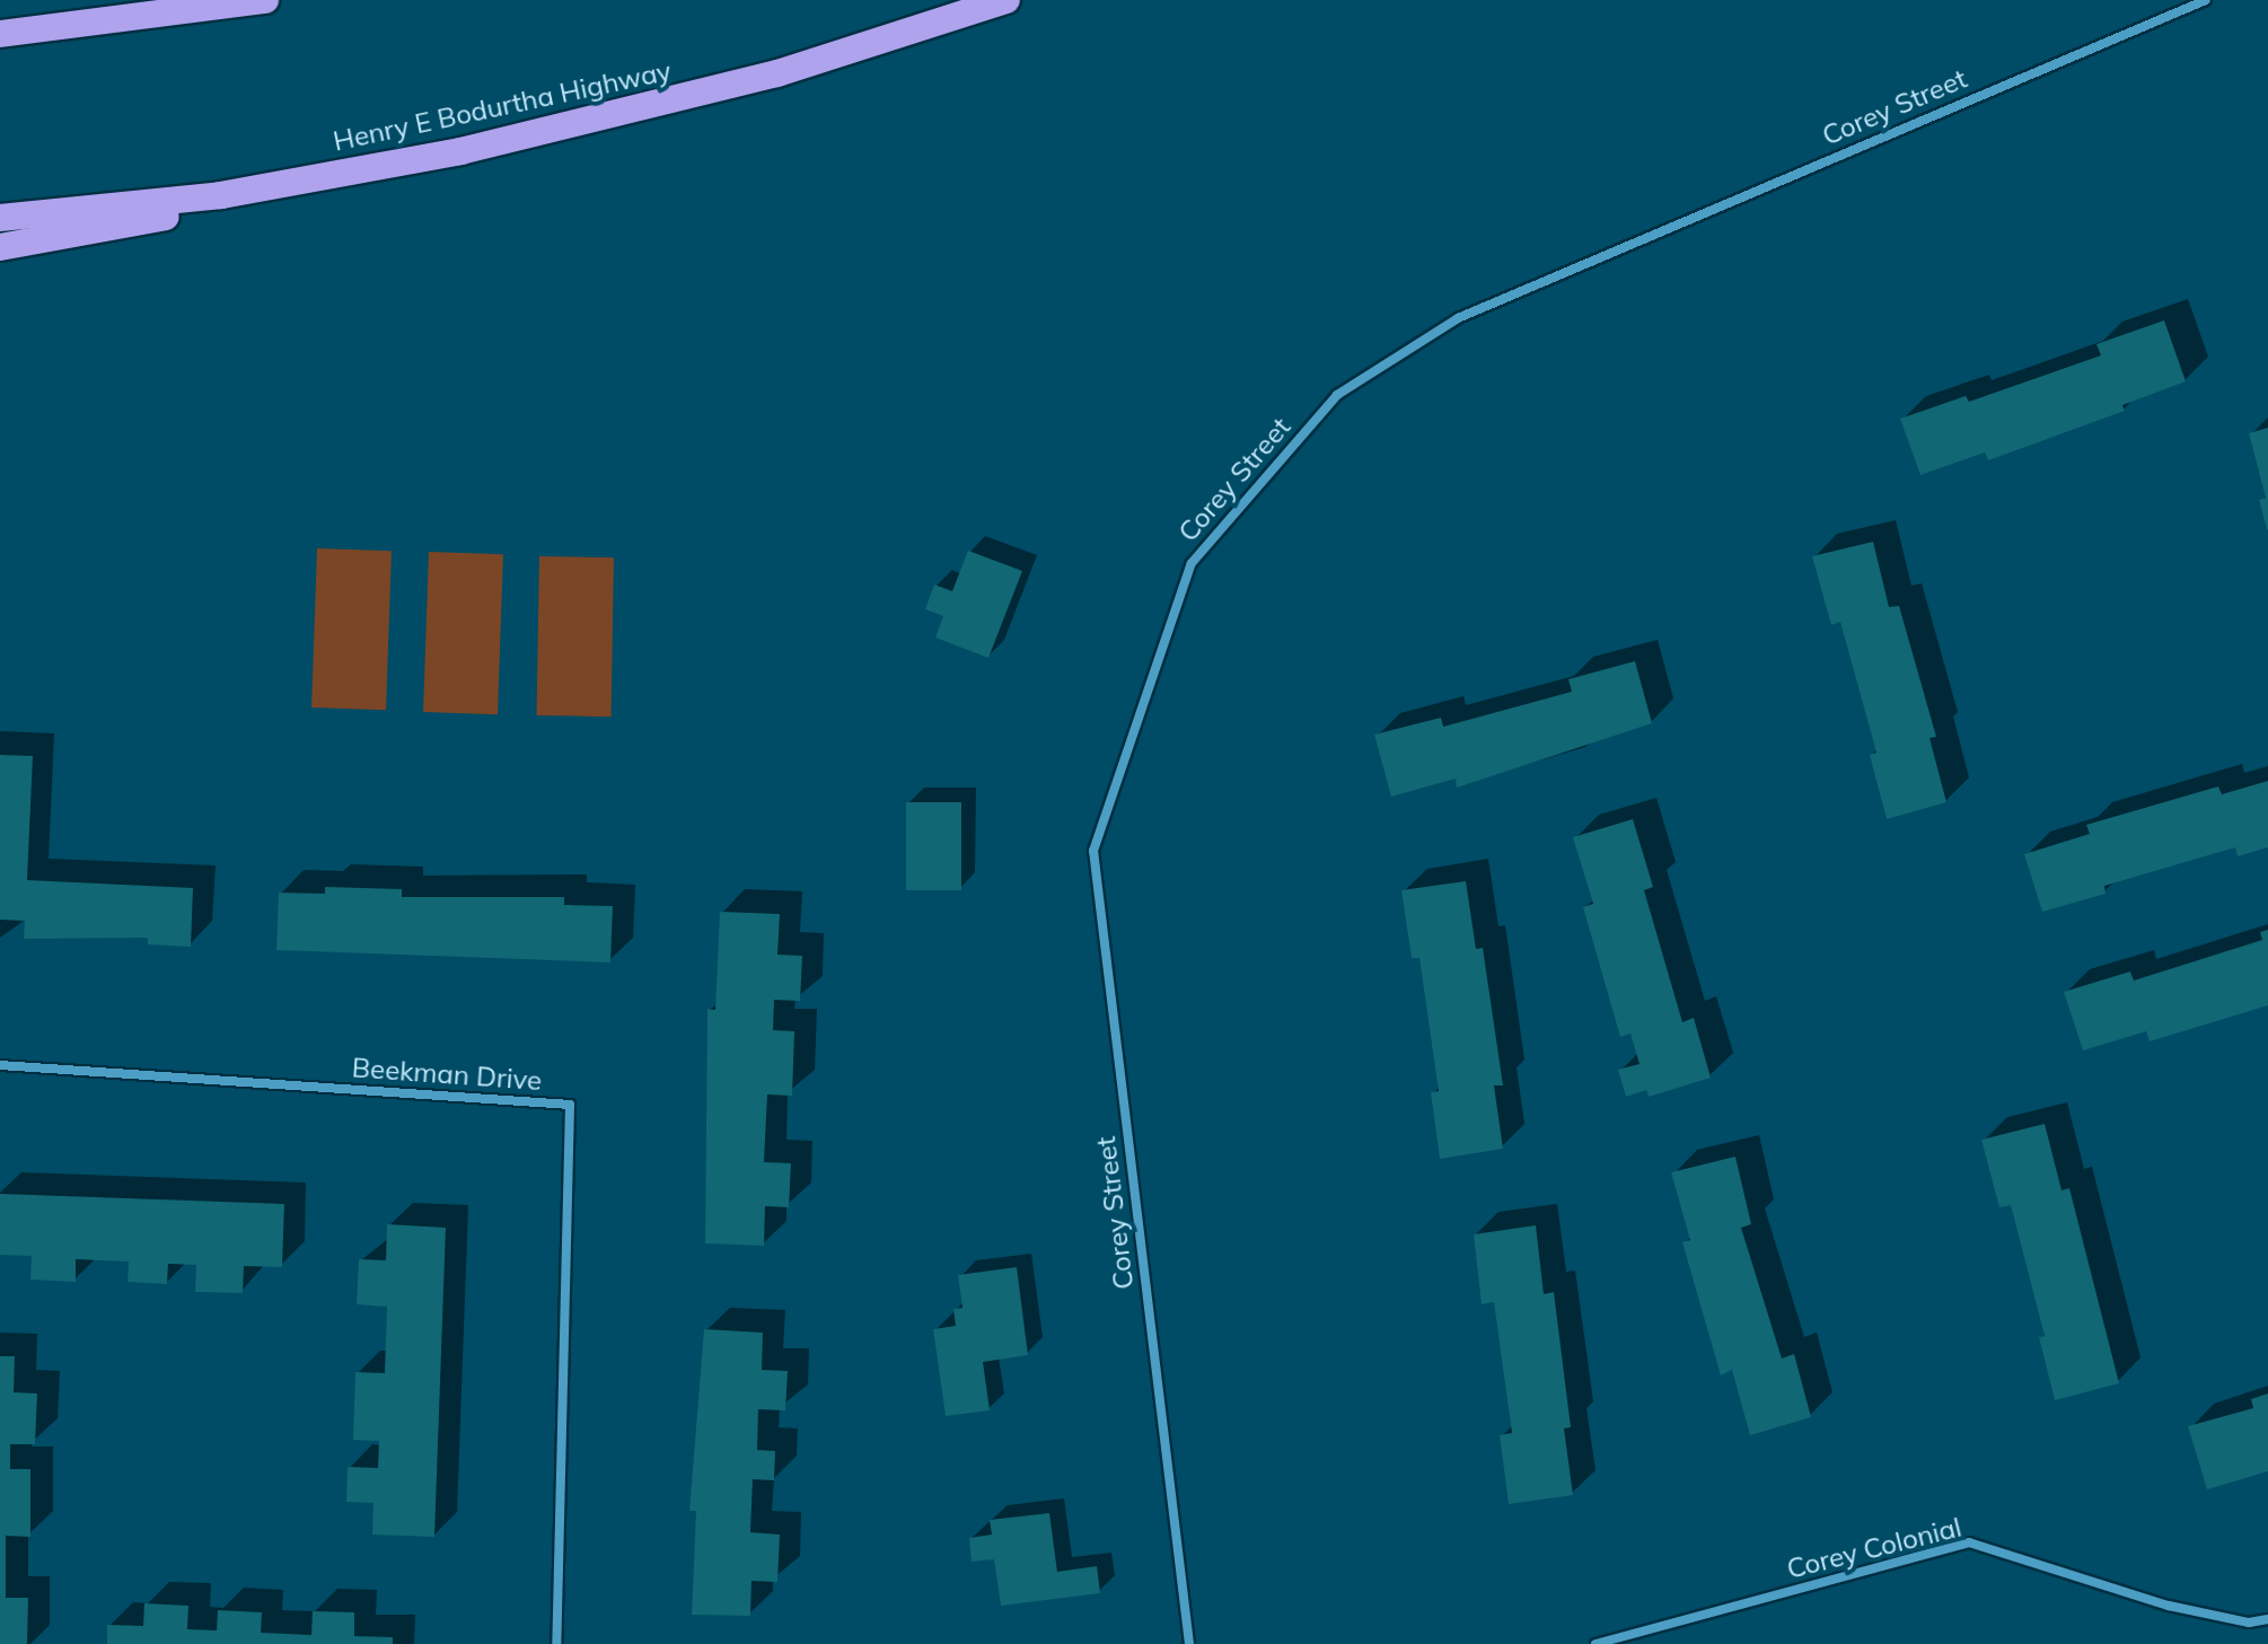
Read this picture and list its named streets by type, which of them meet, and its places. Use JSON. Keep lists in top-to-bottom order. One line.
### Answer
{"streets":{"highway":["Henry E Bodurtha Highway"],"street":["Corey Street","Beekman Drive","Corey Colonial"]}}
